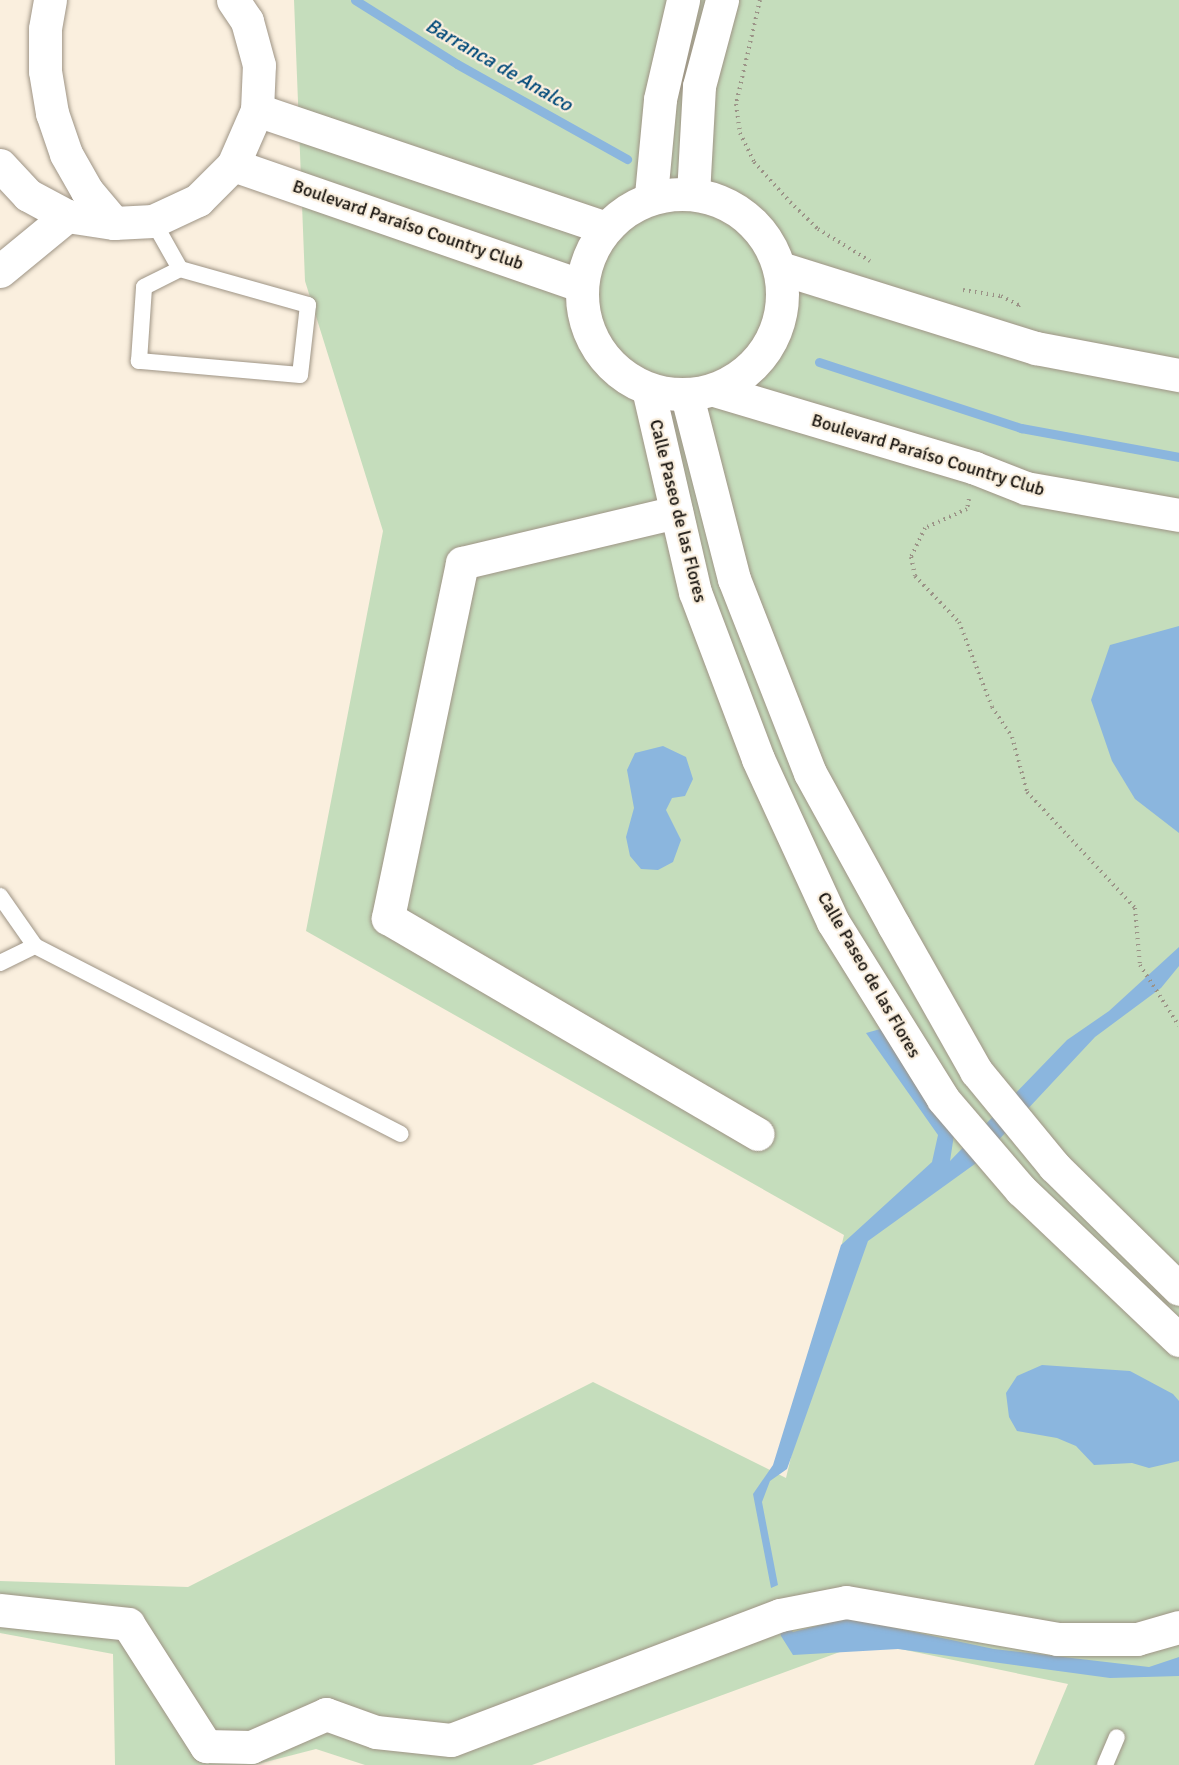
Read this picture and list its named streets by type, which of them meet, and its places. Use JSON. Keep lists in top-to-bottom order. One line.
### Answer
{"streets":{"street":["Boulevard Paraíso Country Club","Calle Paseo de las Flores"]},"crossings":[["Boulevard Paraíso Country Club","Calle Paseo de las Flores"]],"water":["Barranca de Analco"]}
